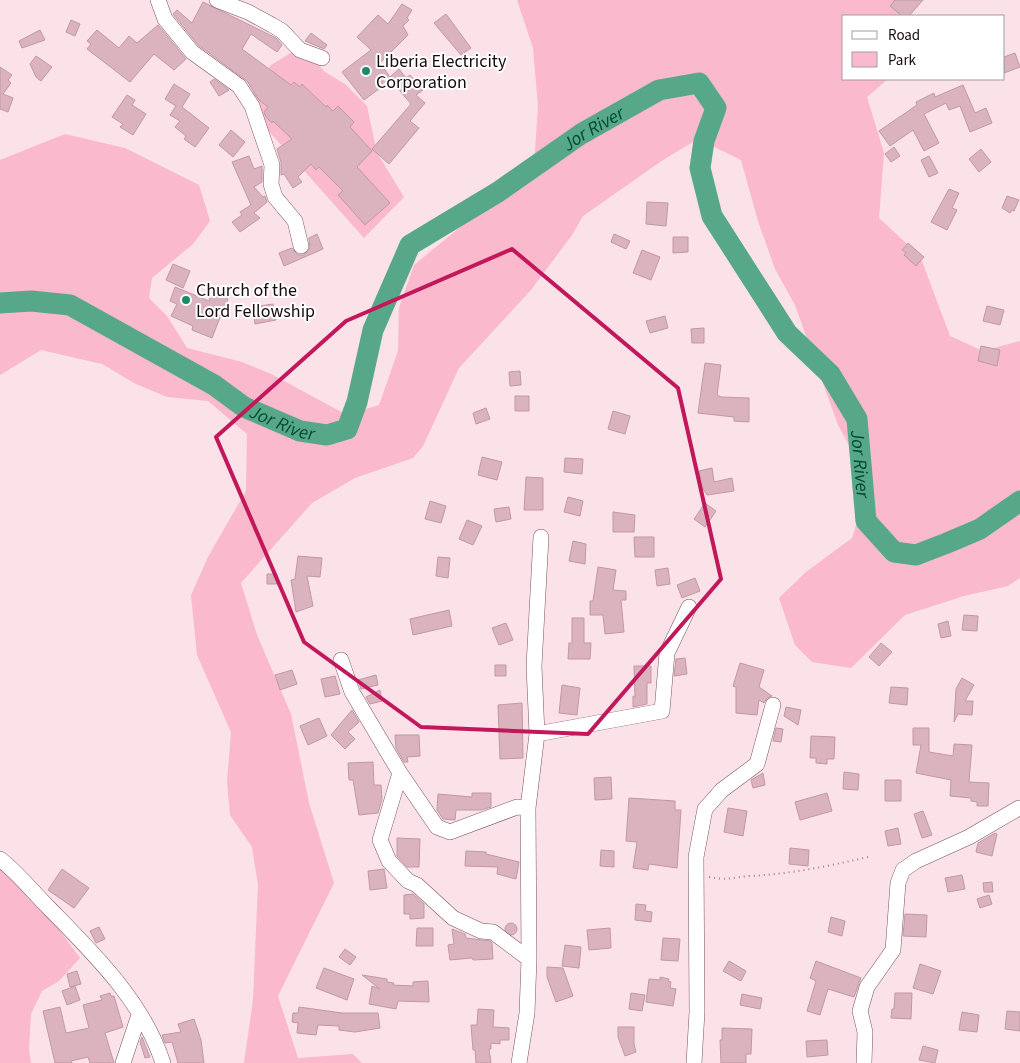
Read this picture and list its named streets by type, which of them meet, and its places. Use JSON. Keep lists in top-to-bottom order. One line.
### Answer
{"water":["Jor River"],"places":["Liberia Electricity Corporation","Church of the Lord Fellowship"],"legend":["Road","Park"]}
